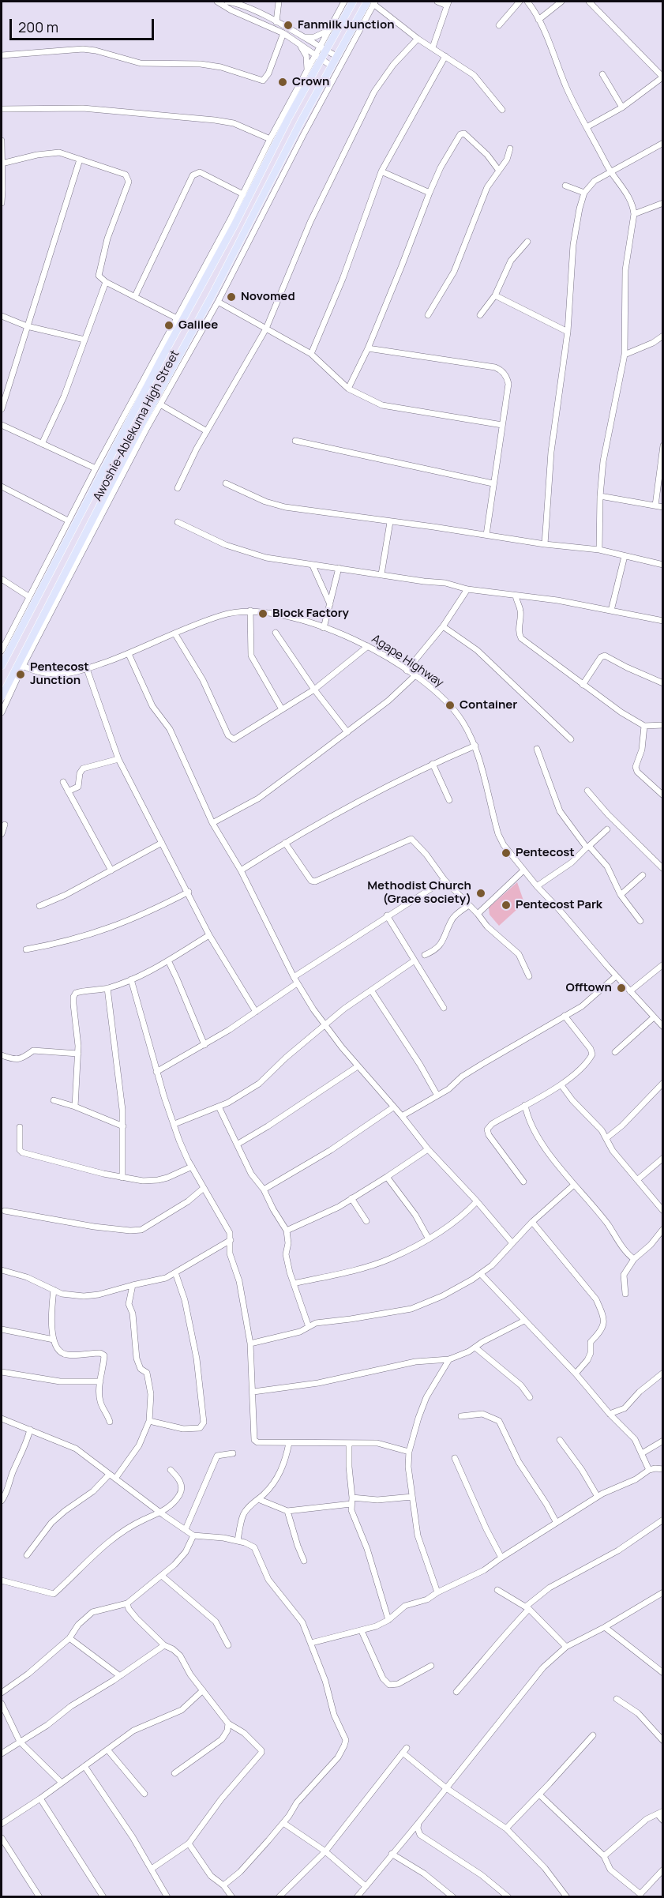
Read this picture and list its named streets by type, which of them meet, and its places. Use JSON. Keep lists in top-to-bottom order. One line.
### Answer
{"streets":{"main road":["Awoshie-Ablekuma High Street"],"street":["Agape Highway"]},"crossings":[["Awoshie-Ablekuma High Street","Agape Highway"]],"places":["Fanmilk Junction","Crown","Novomed","Galilee","Block Factory","Pentecost Junction","Container","Pentecost","Methodist Church (Grace society)","Pentecost Park","Offtown"],"scale_bar":"200 m"}
